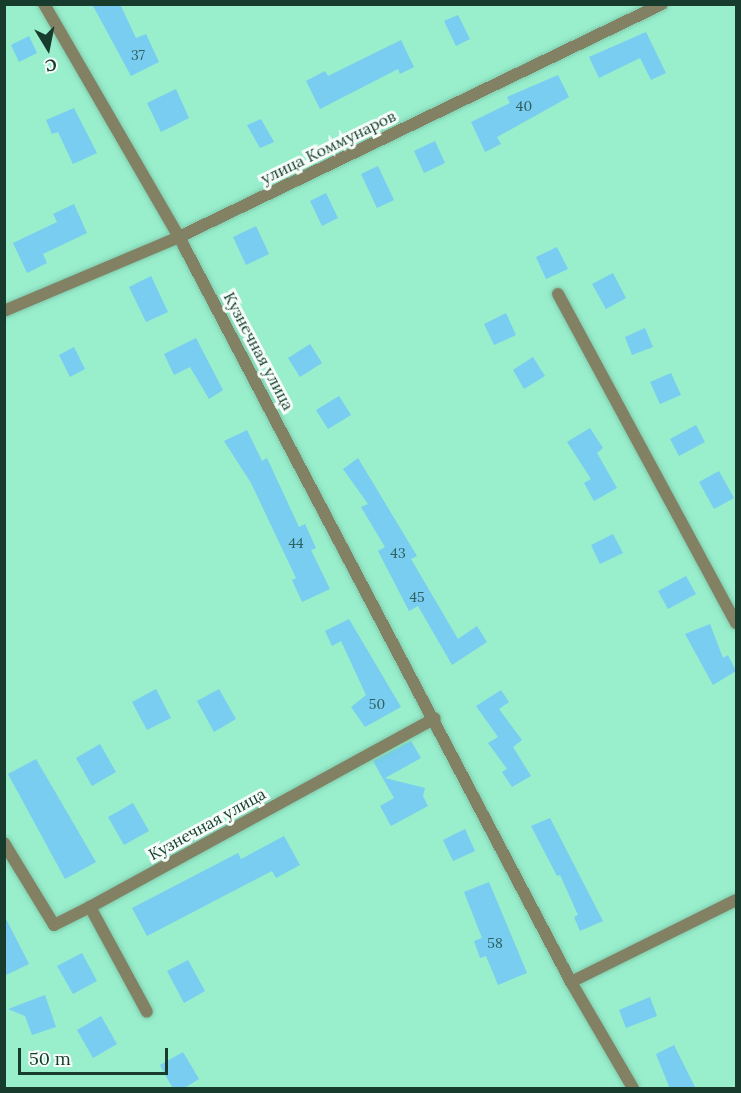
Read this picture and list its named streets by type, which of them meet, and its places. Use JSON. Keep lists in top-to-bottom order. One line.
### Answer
{"streets":{"street":["улица Коммунаров","Кузнечная улица"]},"crossings":[["улица Коммунаров","Кузнечная улица"]],"house_numbers":["37","40","44","43","45","50","58"],"scale_bar":"50 m","north":"bottom"}
